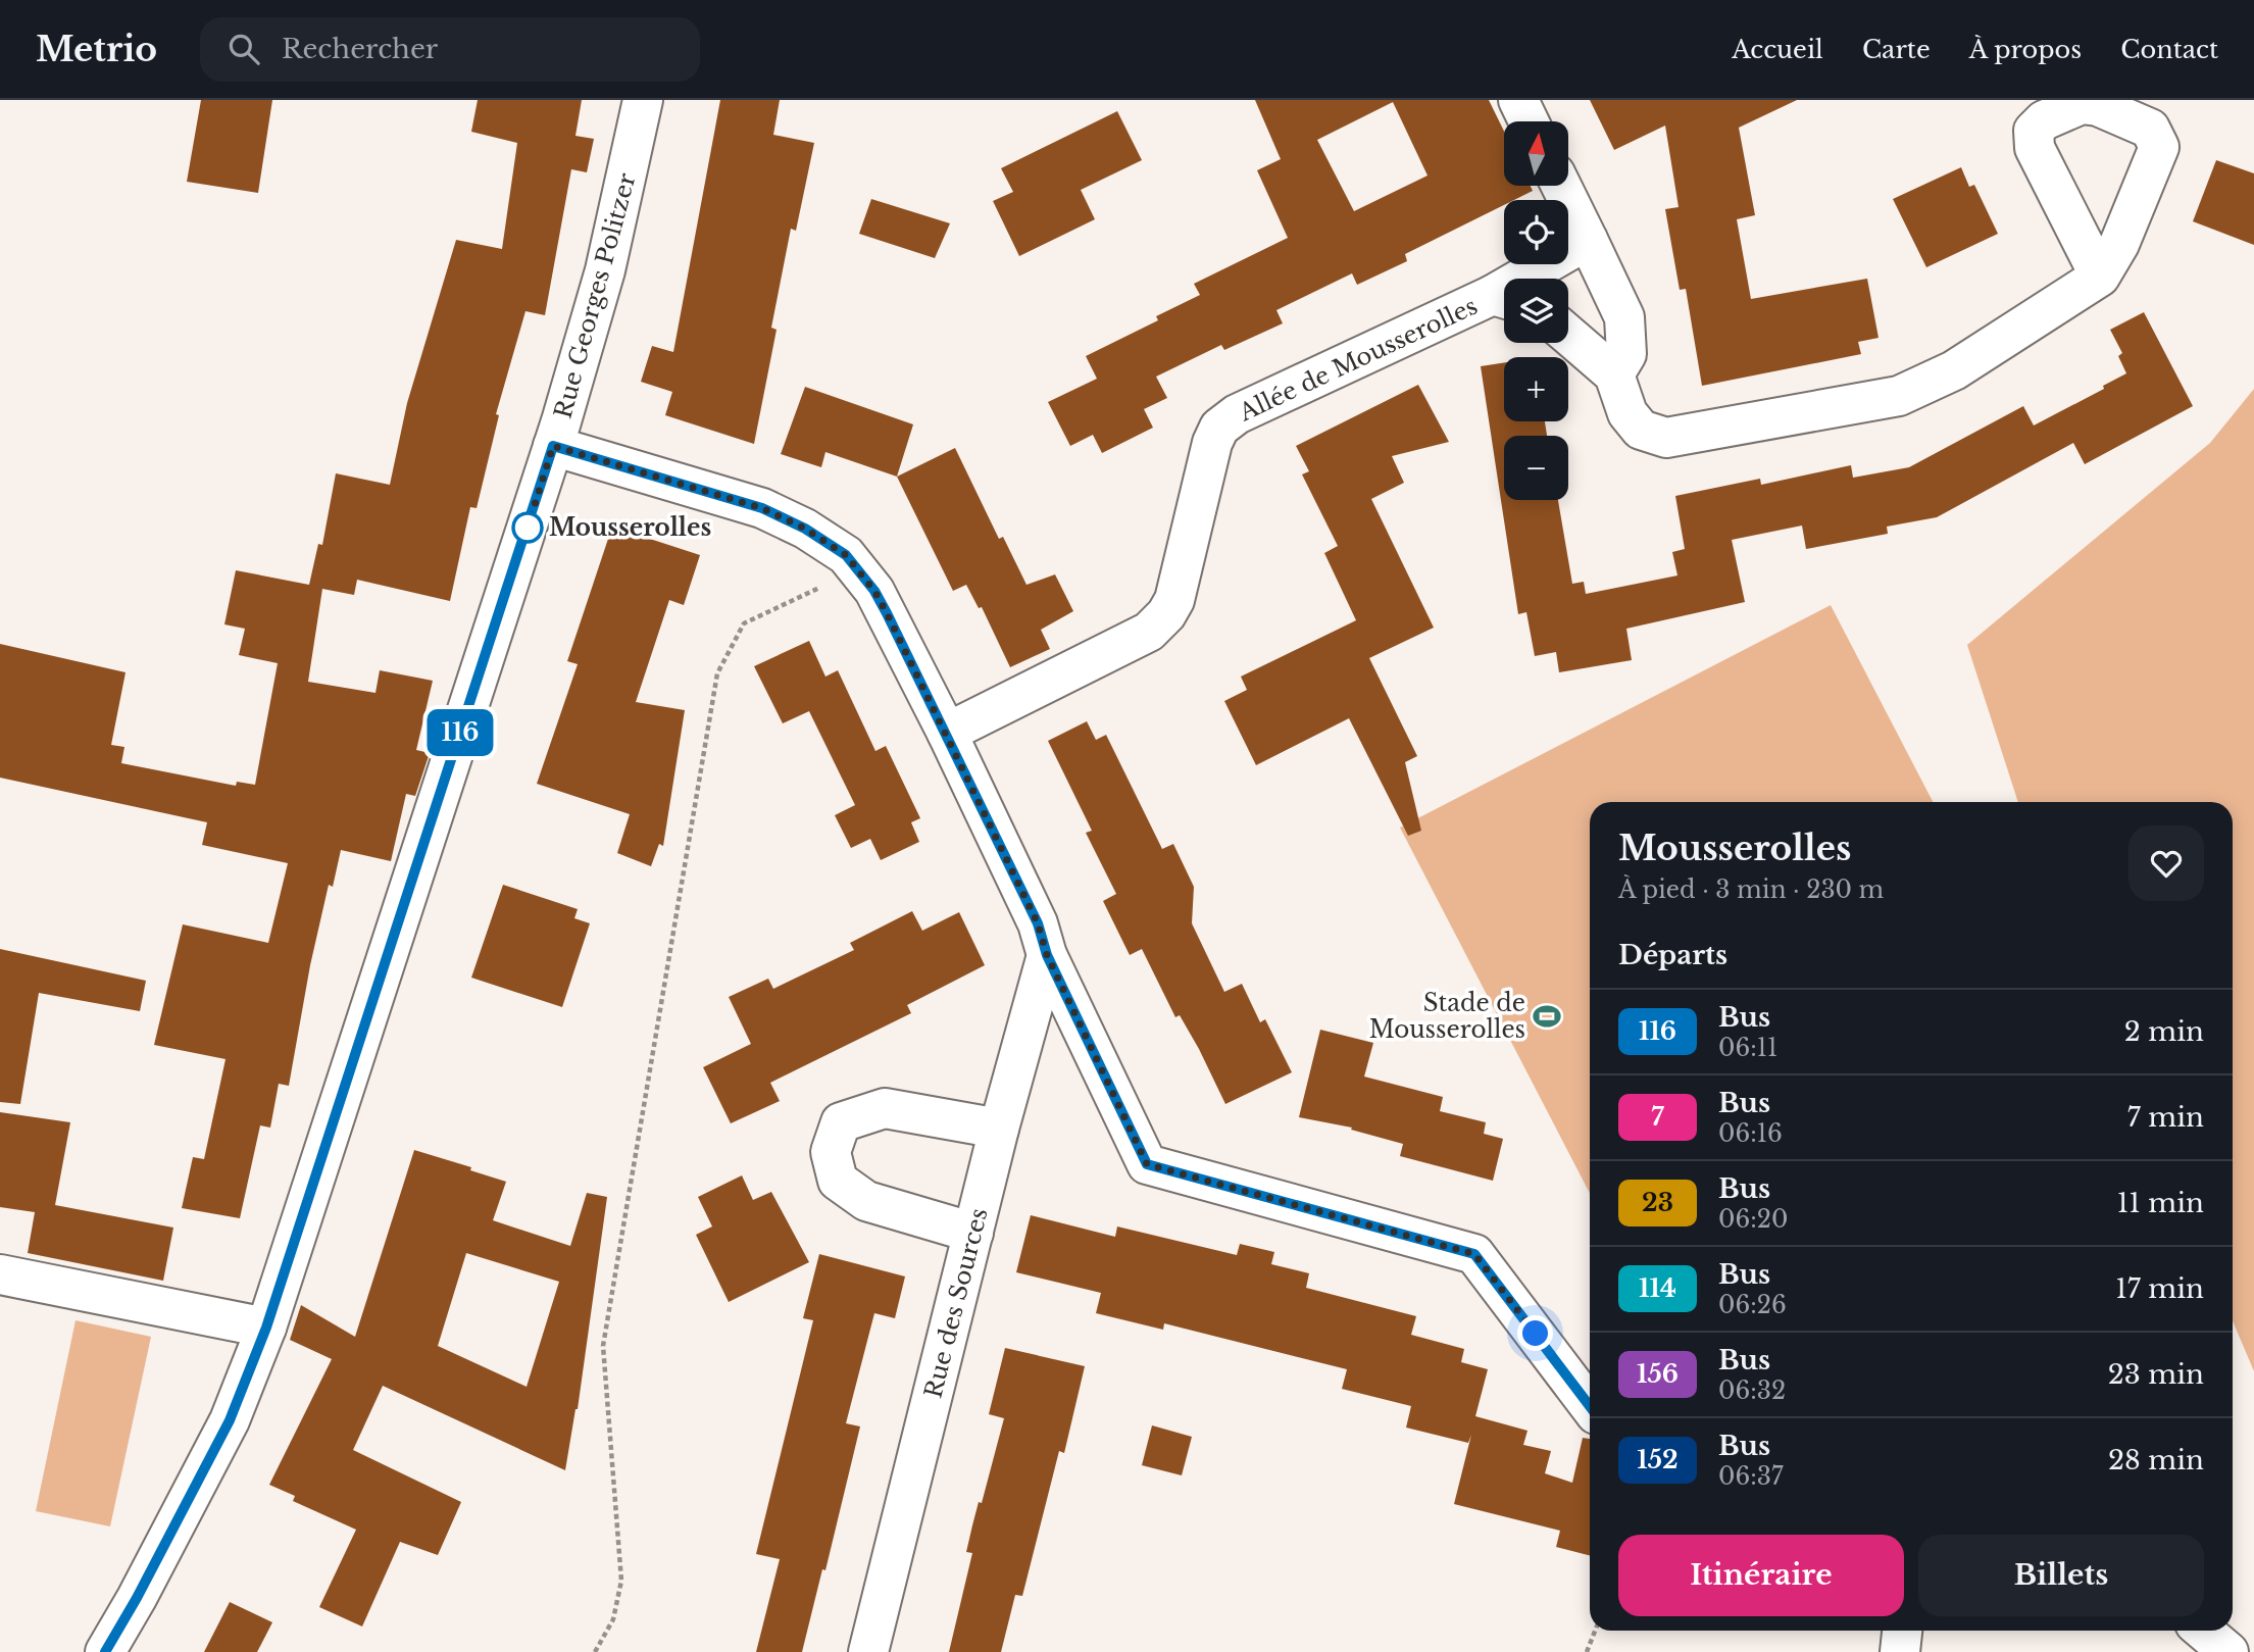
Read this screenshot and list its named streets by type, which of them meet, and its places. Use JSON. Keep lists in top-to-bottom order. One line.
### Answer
{"streets":{"street":["Rue Georges Politzer","Allée de Mousserolles","Rue des Sources"]},"places":{"other":["Mousserolles"],"sports":["Stade de Mousserolles"]},"lines":["bus line 116"],"north":"top","page":{"header":"Metrio","search":"Rechercher","nav":["Accueil","Carte","À propos","Contact"],"on_map":"116","map_buttons":["+","−"],"heading":[["Mousserolles","À pied · 3 min · 230 m"],"Départs"],"list":[{"mark":"116","name":"Bus","note":"06:11","value":"2 min"},{"mark":"7","name":"Bus","note":"06:16","value":"7 min"},{"mark":"23","name":"Bus","note":"06:20","value":"11 min"},{"mark":"114","name":"Bus","note":"06:26","value":"17 min"},{"mark":"156","name":"Bus","note":"06:32","value":"23 min"},{"mark":"152","name":"Bus","note":"06:37","value":"28 min"}],"buttons":["Itinéraire","Billets"]}}
